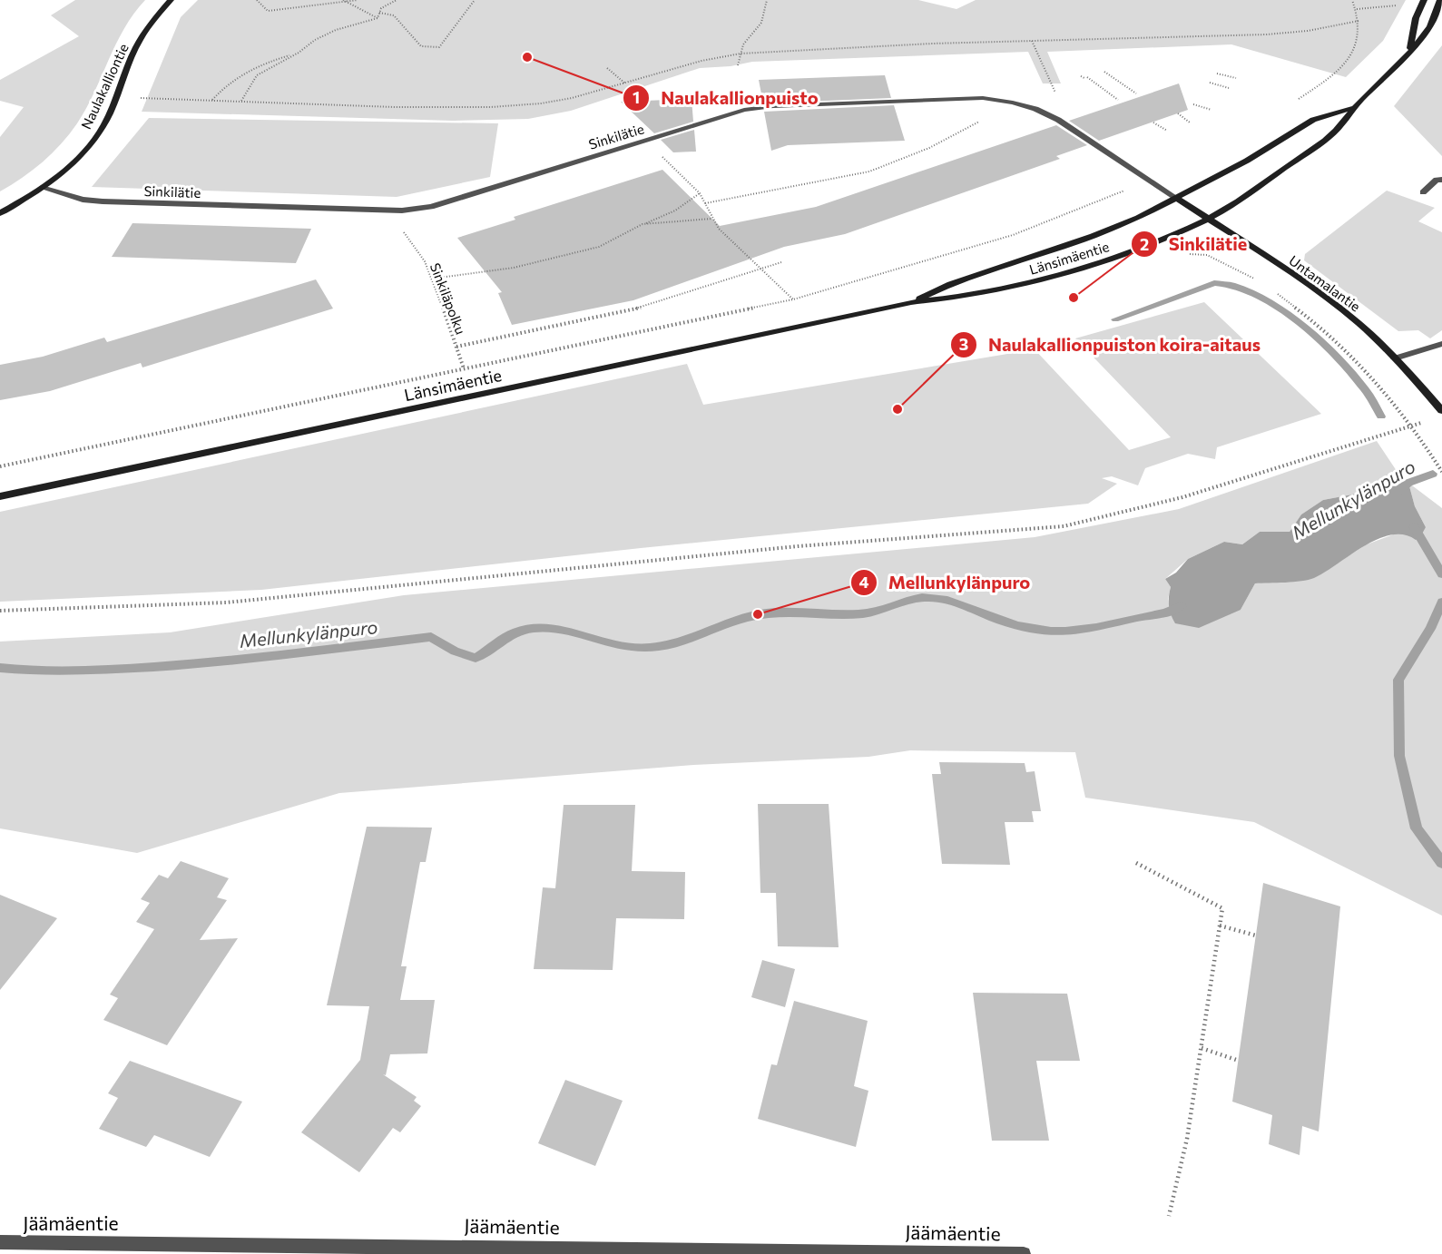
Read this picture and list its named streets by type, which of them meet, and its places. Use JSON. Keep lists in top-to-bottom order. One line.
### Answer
{"streets":{"main road":["Naulakalliontie","Länsimäentie","Untamalantie"],"street":["Sinkilätie","Jäämäentie"],"path":["Sinkiläpolku"]},"crossings":[["Naulakalliontie","Sinkilätie"],["Sinkilätie","Länsimäentie"],["Sinkilätie","Untamalantie"],["Sinkilätie","Sinkiläpolku"],["Länsimäentie","Untamalantie"]],"water":["Mellunkylänpuro"],"places":["Naulakallionpuisto","Sinkilätie","Naulakallionpuiston koira-aitaus","Mellunkylänpuro"]}
